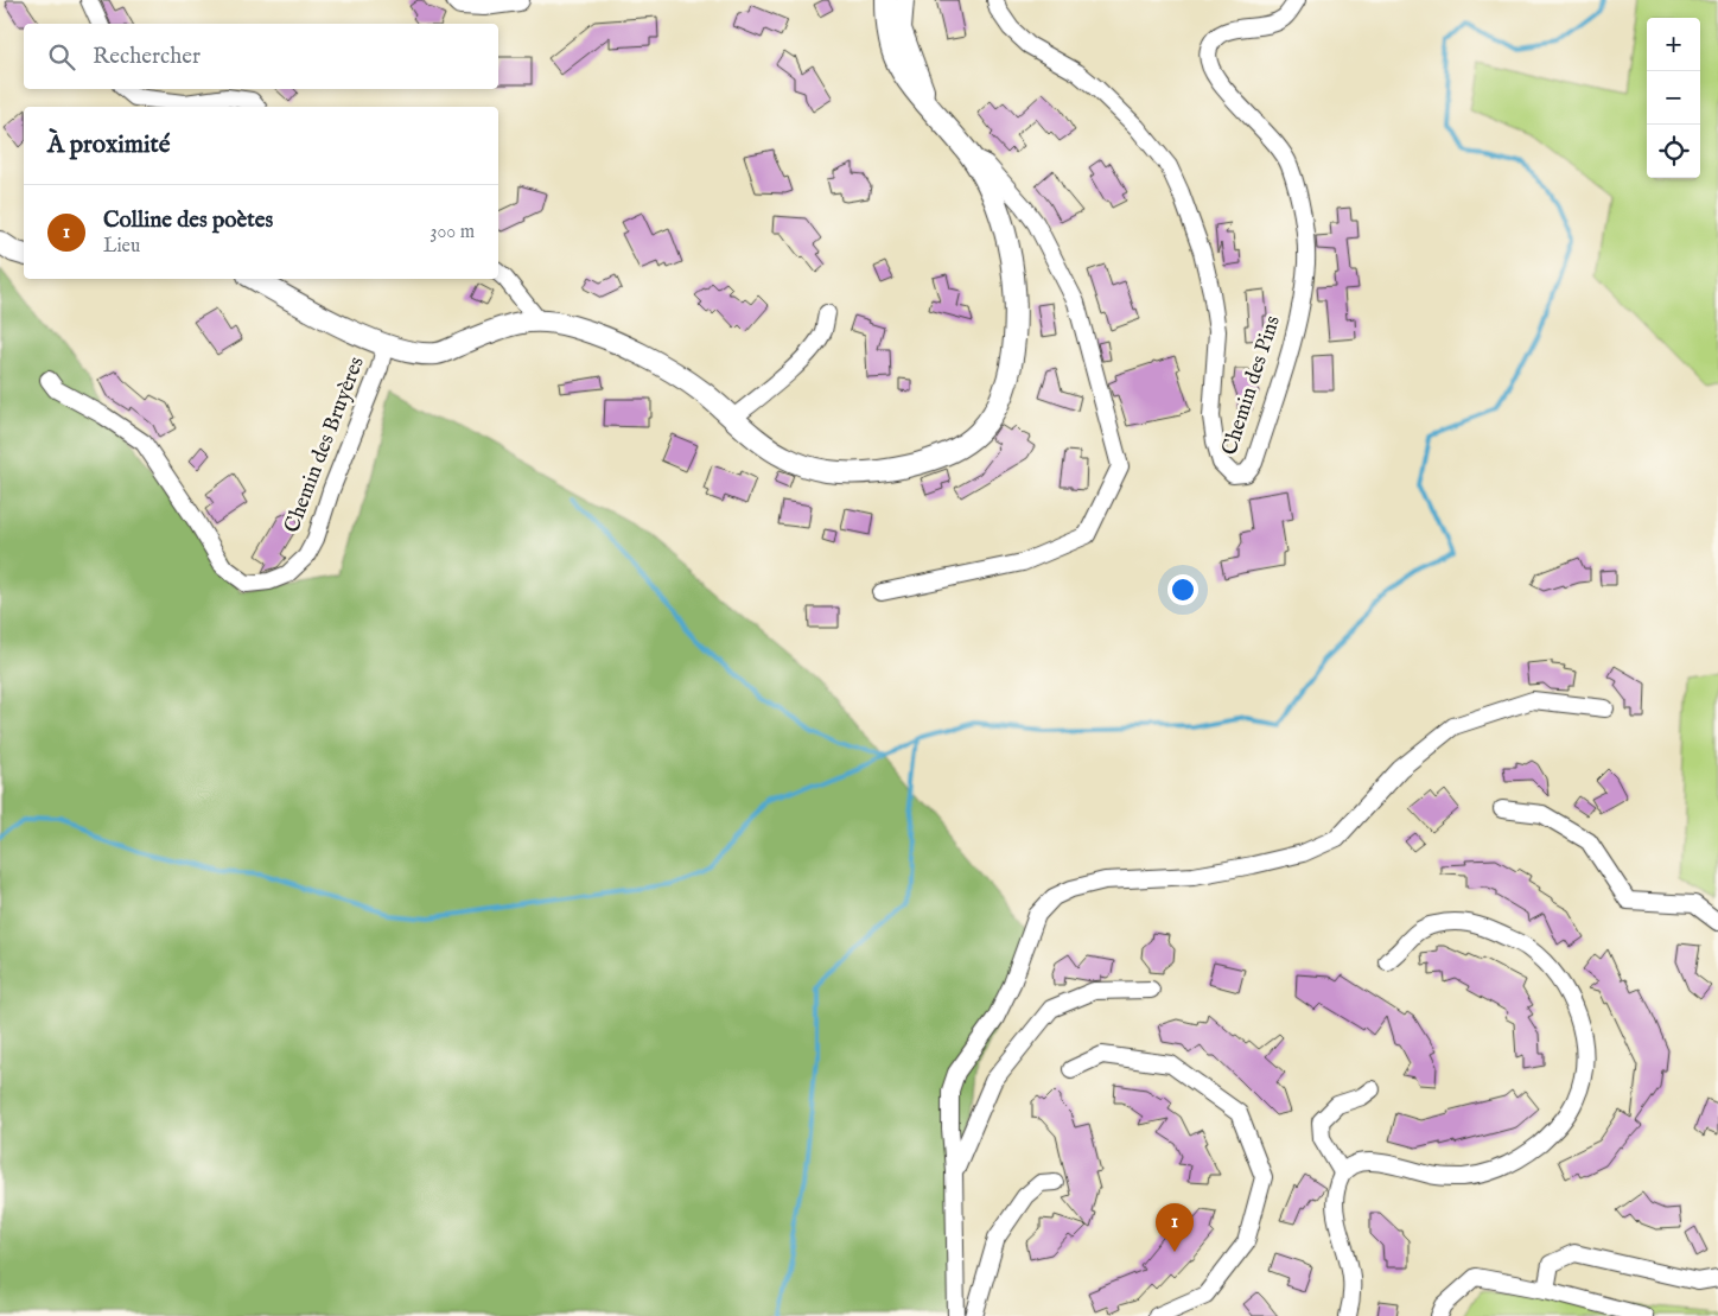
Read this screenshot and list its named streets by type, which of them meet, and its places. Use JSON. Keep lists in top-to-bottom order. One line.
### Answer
{"streets":{"street":["Chemin des Pins","Chemin des Bruyères"]},"page":{"map_buttons":["+","−"],"search":"Rechercher","heading":"À proximité","list":[{"mark":"1","name":"Colline des poètes","note":"Lieu","value":"300 m"}],"pins":"1"}}
